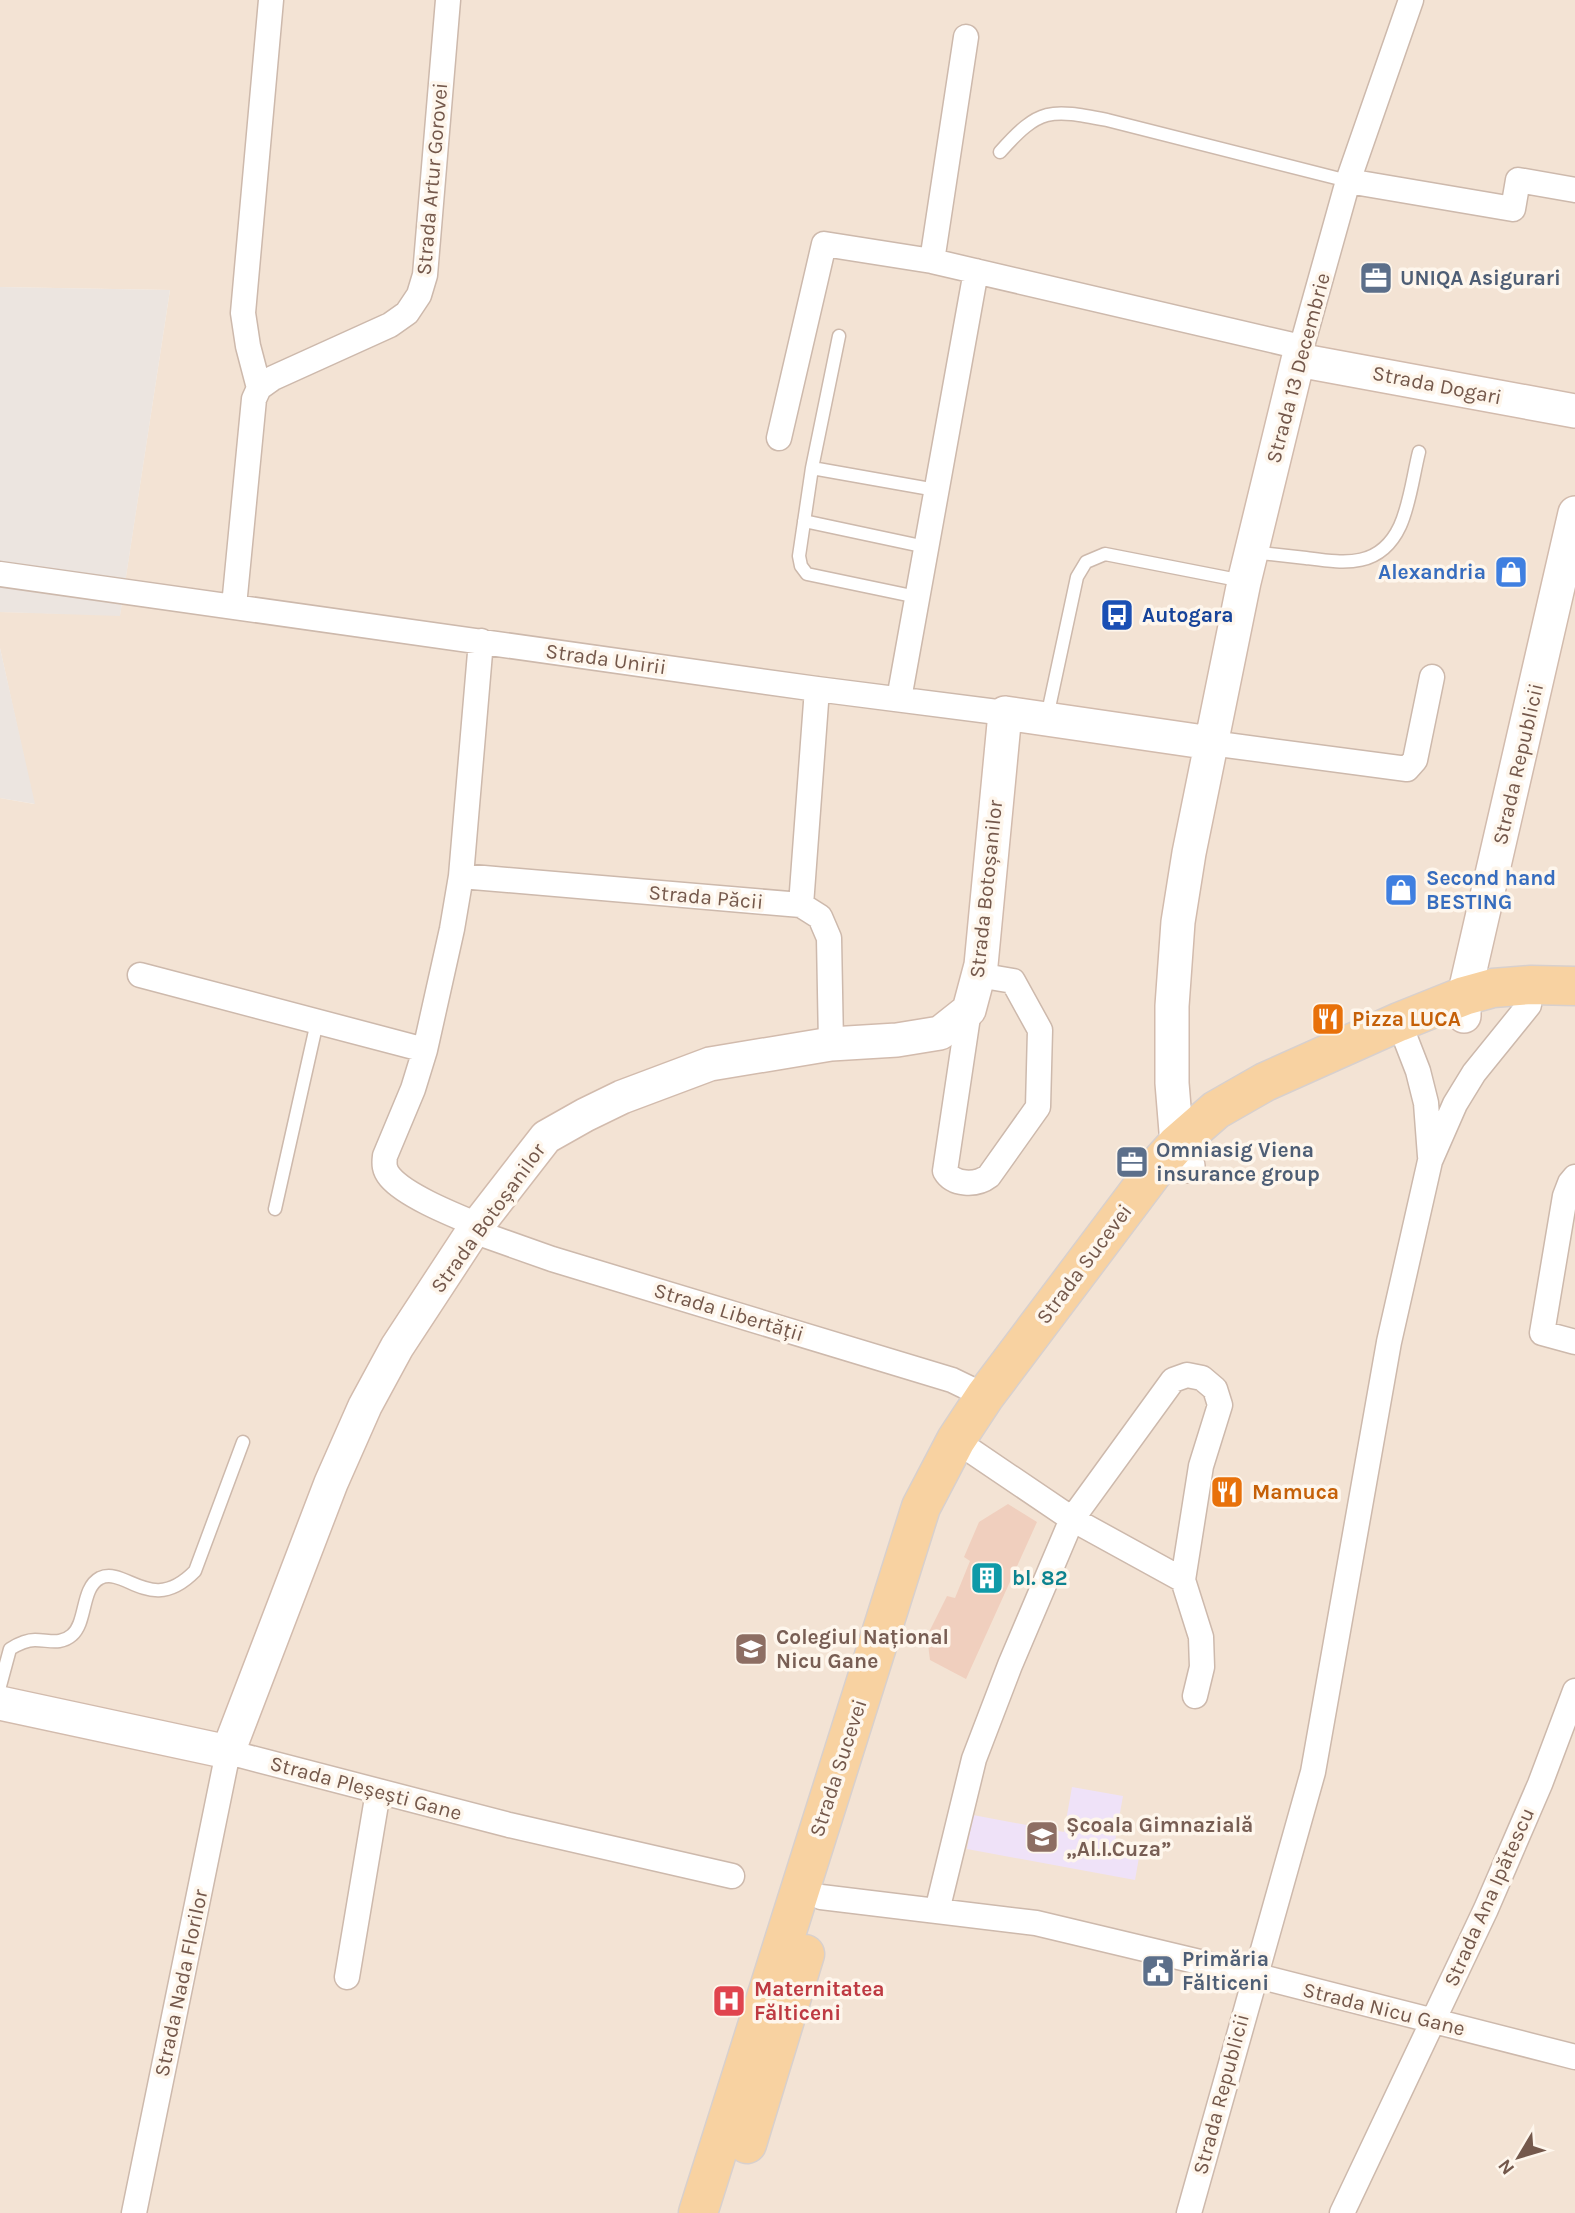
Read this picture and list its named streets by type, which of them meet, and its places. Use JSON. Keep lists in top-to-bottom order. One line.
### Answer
{"streets":{"main road":["Strada Sucevei"],"street":["Strada Artur Gorovei","Strada 13 Decembrie","Strada Dogari","Strada Unirii","Strada Republicii","Strada Botoșanilor","Strada Păcii","Strada Libertății","Strada Pleșești Gane","Strada Ana Ipătescu","Strada Nada Florilor","Strada Nicu Gane"]},"crossings":[["Strada 13 Decembrie","Strada Dogari"],["Strada 13 Decembrie","Strada Unirii"],["Strada Unirii","Strada Botoșanilor"],["Strada Republicii","Strada Nicu Gane"],["Strada Botoșanilor","Strada Libertății"],["Strada Botoșanilor","Strada Pleșești Gane"],["Strada Botoșanilor","Strada Nada Florilor"],["Strada Sucevei","Strada Libertății"],["Strada Sucevei","Strada Nicu Gane"],["Strada Pleșești Gane","Strada Nada Florilor"],["Strada Ana Ipătescu","Strada Nicu Gane"]],"places":{"office":["UNIQA Asigurari","Omniasig Viena insurance group"],"shop":["Alexandria","Second hand BESTING"],"bus stop":["Autogara"],"restaurant":["Pizza LUCA","Mamuca"],"building":["bl. 82"],"school or university":["Colegiul Național Nicu Gane","Școala Gimnazială „Al.I.Cuza”"],"public building":["Primăria Fălticeni"],"hospital":["Maternitatea Fălticeni"]},"north":"bottom left"}
